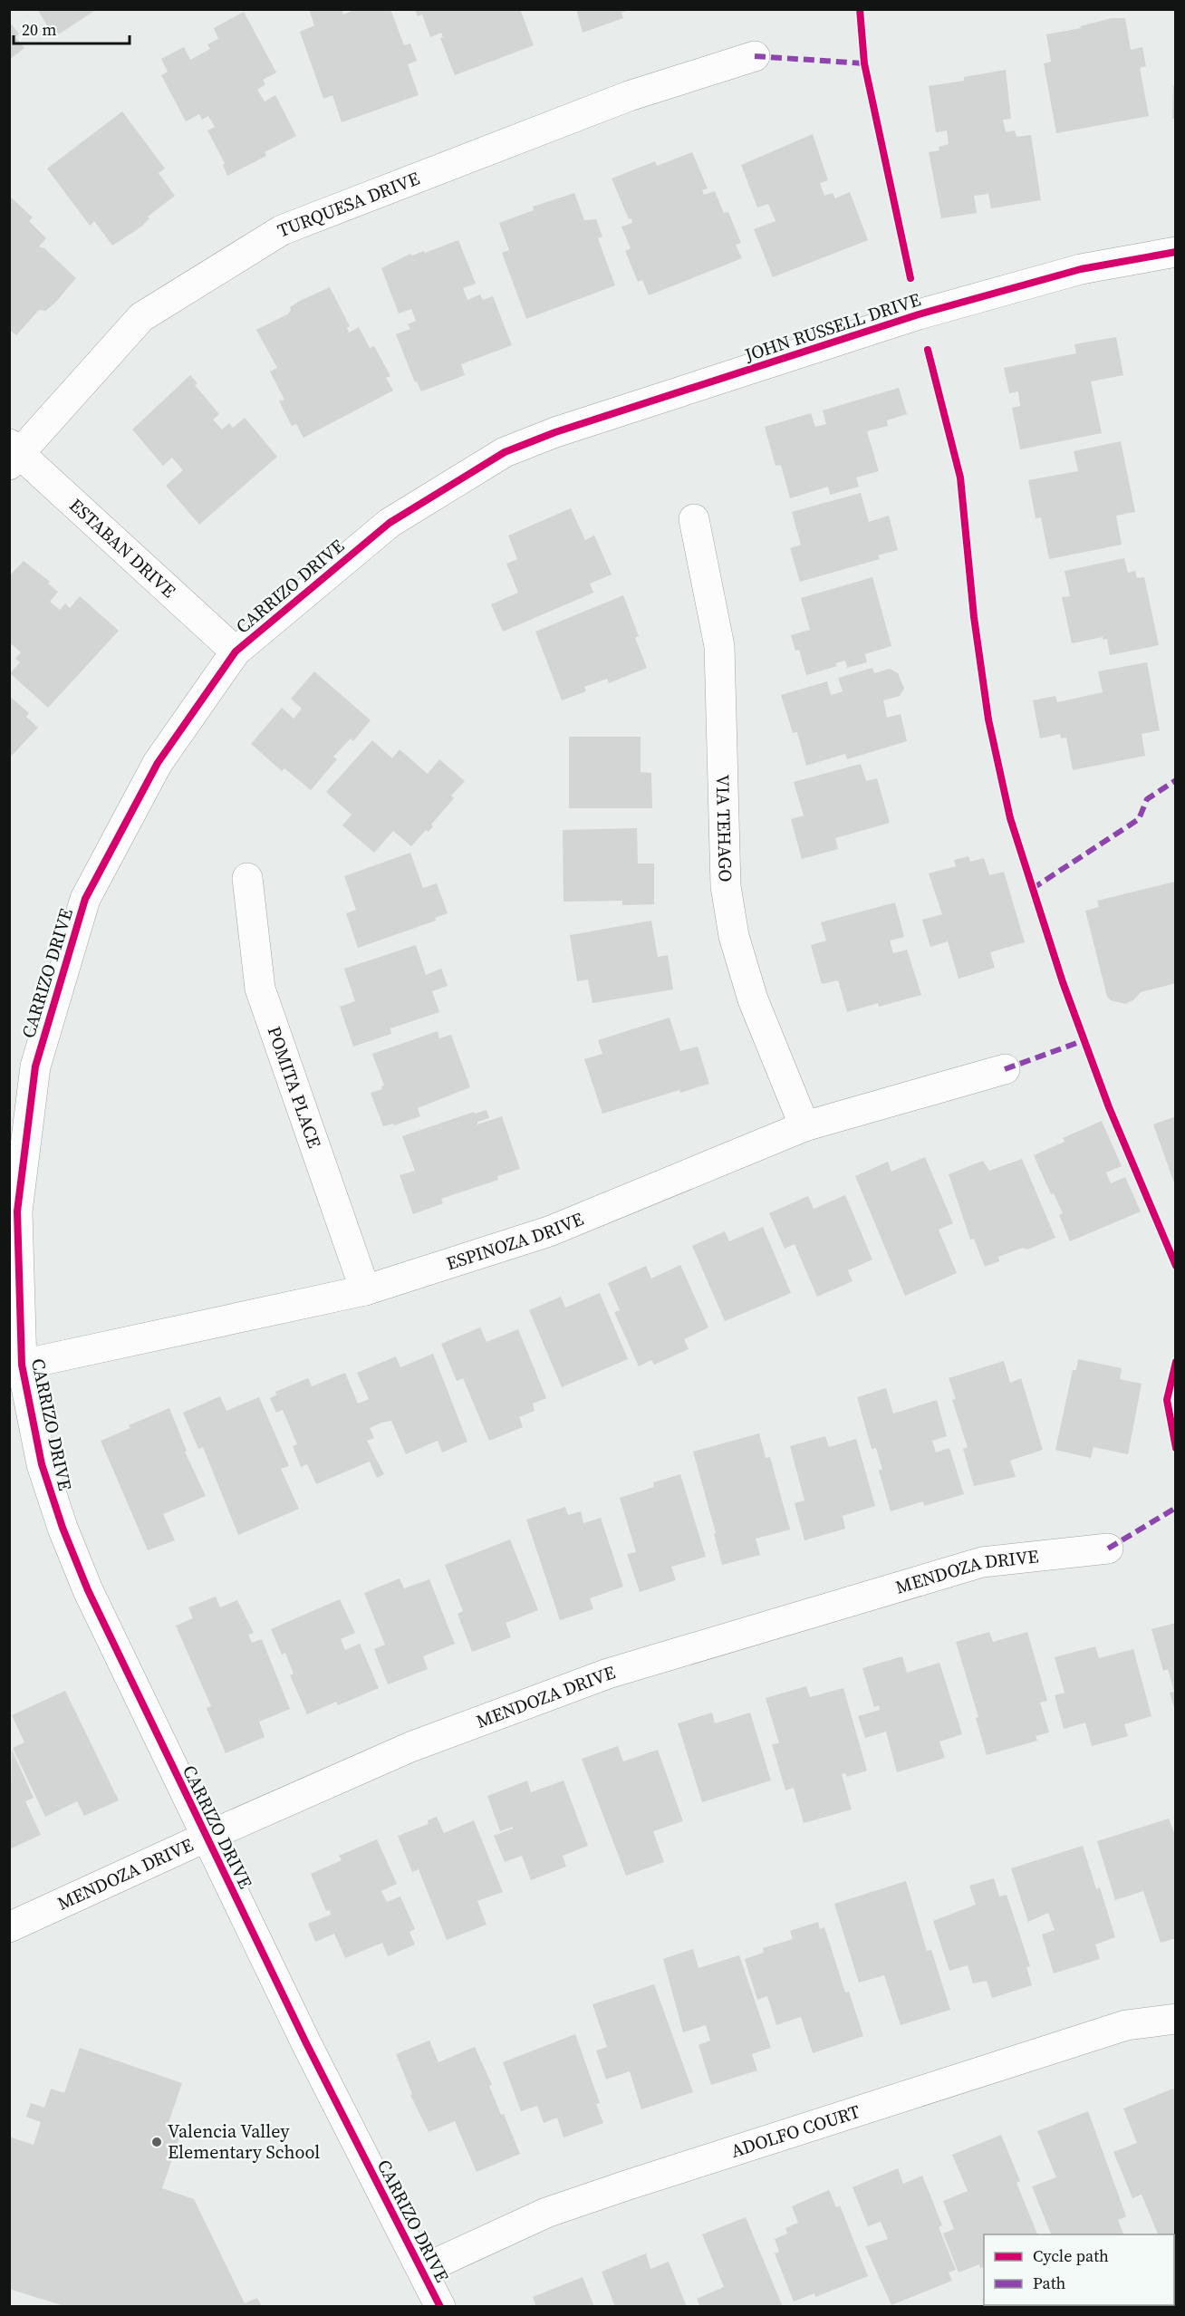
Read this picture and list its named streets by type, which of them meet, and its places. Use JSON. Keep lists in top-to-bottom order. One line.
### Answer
{"streets":{"street":["TURQUESA DRIVE","JOHN RUSSELL DRIVE","ESTABAN DRIVE","CARRIZO DRIVE","VIA TEHAGO","POMITA PLACE","ESPINOZA DRIVE","MENDOZA DRIVE","ADOLFO COURT"]},"crossings":[["TURQUESA DRIVE","ESTABAN DRIVE"],["JOHN RUSSELL DRIVE","CARRIZO DRIVE"],["ESTABAN DRIVE","CARRIZO DRIVE"],["CARRIZO DRIVE","ESPINOZA DRIVE"],["CARRIZO DRIVE","MENDOZA DRIVE"],["CARRIZO DRIVE","ADOLFO COURT"],["VIA TEHAGO","ESPINOZA DRIVE"],["POMITA PLACE","ESPINOZA DRIVE"]],"places":["Valencia Valley Elementary School"],"legend":["Cycle path","Path"],"scale_bar":"20 m"}
